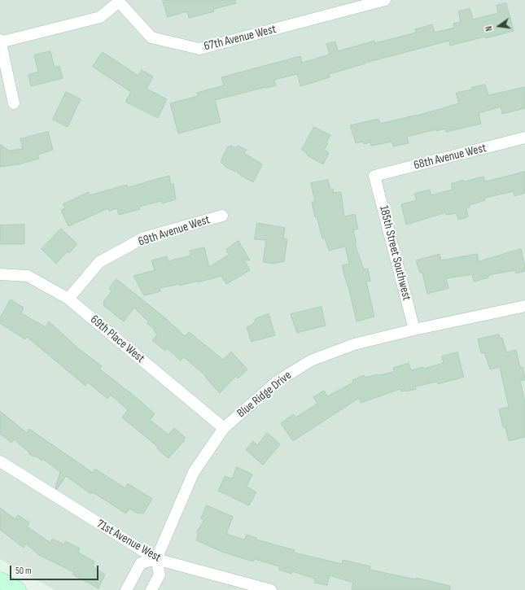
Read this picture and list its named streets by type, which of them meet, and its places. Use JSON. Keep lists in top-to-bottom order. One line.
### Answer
{"streets":{"street":["67th Avenue West","68th Avenue West","69th Avenue West","185th Street Southwest","69th Place West","Blue Ridge Drive","71st Avenue West"]},"crossings":[["68th Avenue West","185th Street Southwest"],["69th Avenue West","69th Place West"],["185th Street Southwest","Blue Ridge Drive"],["69th Place West","Blue Ridge Drive"],["Blue Ridge Drive","71st Avenue West"]],"scale_bar":"50 m","north":"left"}
